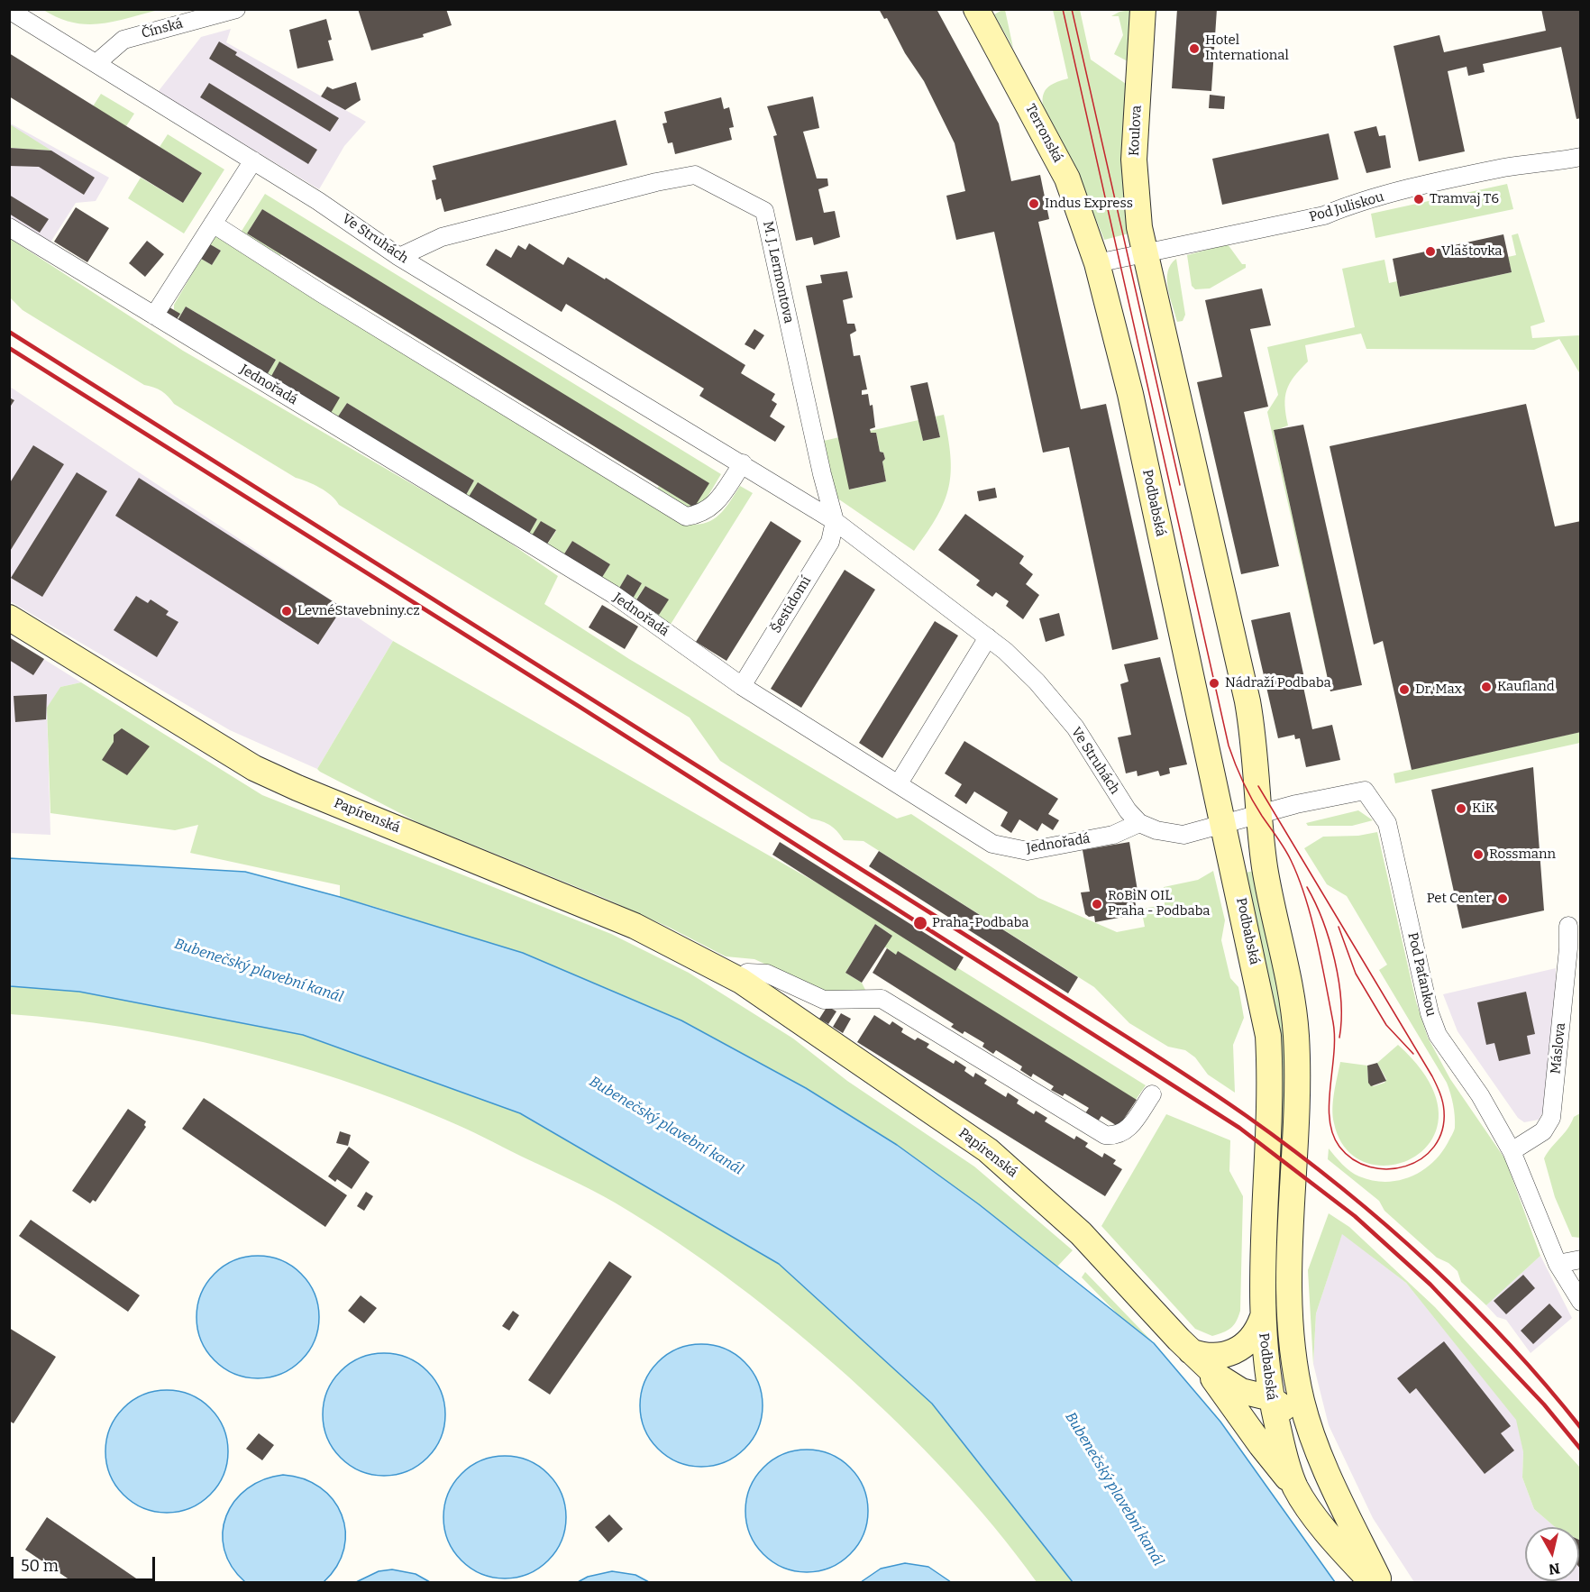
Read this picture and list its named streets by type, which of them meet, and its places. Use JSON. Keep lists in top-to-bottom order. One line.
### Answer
{"streets":{"main road":["Koulova","Terronská","Podbabská","Papírenská"],"street":["Čínská","Pod Juliskou","Ve Struhách","M. J. Lermontova","Jednořadá","Šestidomí","Pod Paťankou","Máslova"]},"crossings":[["Čínská","Ve Struhách"],["Koulova","Pod Juliskou"],["Koulova","Podbabská"],["Terronská","Pod Juliskou"],["Terronská","Podbabská"],["Pod Juliskou","Podbabská"],["Ve Struhách","M. J. Lermontova"],["Ve Struhách","Jednořadá"],["Ve Struhách","Šestidomí"],["M. J. Lermontova","Šestidomí"],["Jednořadá","Šestidomí"],["Podbabská","Papírenská"],["Podbabská","Pod Paťankou"],["Pod Paťankou","Máslova"]],"water":["Bubenečský plavební kanál"],"places":["Hotel International","Tramvaj T6","Indus Express","Vlaštovka","LevnéStavebniny.cz","Nádraží Podbaba","Kaufland","Dr. Max","KiK","Rossmann","Pet Center","RoBiN OIL Praha - Podbaba","Praha-Podbaba"],"scale_bar":"50 m","north":"bottom"}
